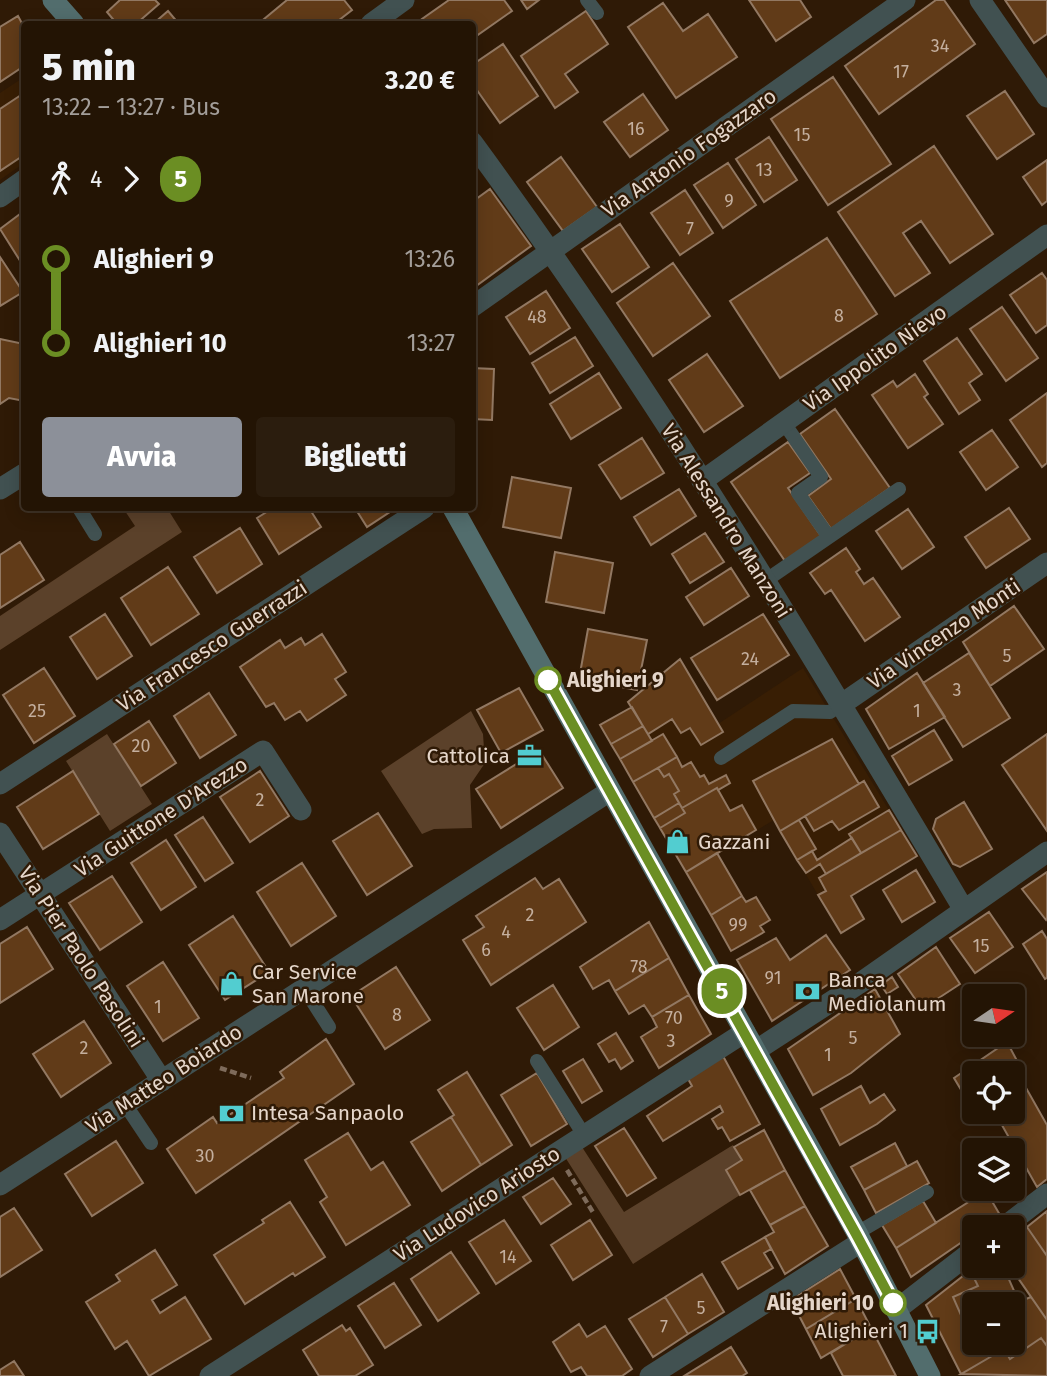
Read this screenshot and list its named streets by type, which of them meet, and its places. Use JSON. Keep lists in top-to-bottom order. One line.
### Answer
{"streets":{"street":["Via Antonio Fogazzaro","Via Ippolito Nievo","Via Alessandro Manzoni","Via Vincenzo Monti","Via Francesco Guerrazzi","Via Guittone D'Arezzo","Via Pier Paolo Pasolini","Via Matteo Boiardo","Via Ludovico Ariosto"]},"crossings":[["Via Antonio Fogazzaro","Via Alessandro Manzoni"],["Via Ippolito Nievo","Via Alessandro Manzoni"],["Via Alessandro Manzoni","Via Vincenzo Monti"],["Via Alessandro Manzoni","Via Ludovico Ariosto"],["Via Guittone D'Arezzo","Via Pier Paolo Pasolini"],["Via Pier Paolo Pasolini","Via Matteo Boiardo"]],"places":{"other":["Alighieri 9","Alighieri 10"],"office":["Cattolica"],"shop":["Gazzani","Car Service San Marone"],"bank":["Banca Mediolanum","Intesa Sanpaolo"],"bus stop":["Alighieri 1"]},"lines":["bus line 5"],"house_numbers":["34","17","16","15","13","9","7","8","48","5","24","3","25","1","20","2","2","99","4","15","6","78","91","1","8","70","5","3","2","1","30","14","5","7"],"north":"right","page":{"on_map":"5","heading":["5 min","13:22 – 13:27 · Bus","3.20 €"],"legs":["4","5"],"list":[{"name":"Alighieri 9","value":"13:26"},{"name":"Alighieri 10","value":"13:27"}],"buttons":["Avvia","Biglietti"],"map_buttons":["+","−"]}}
